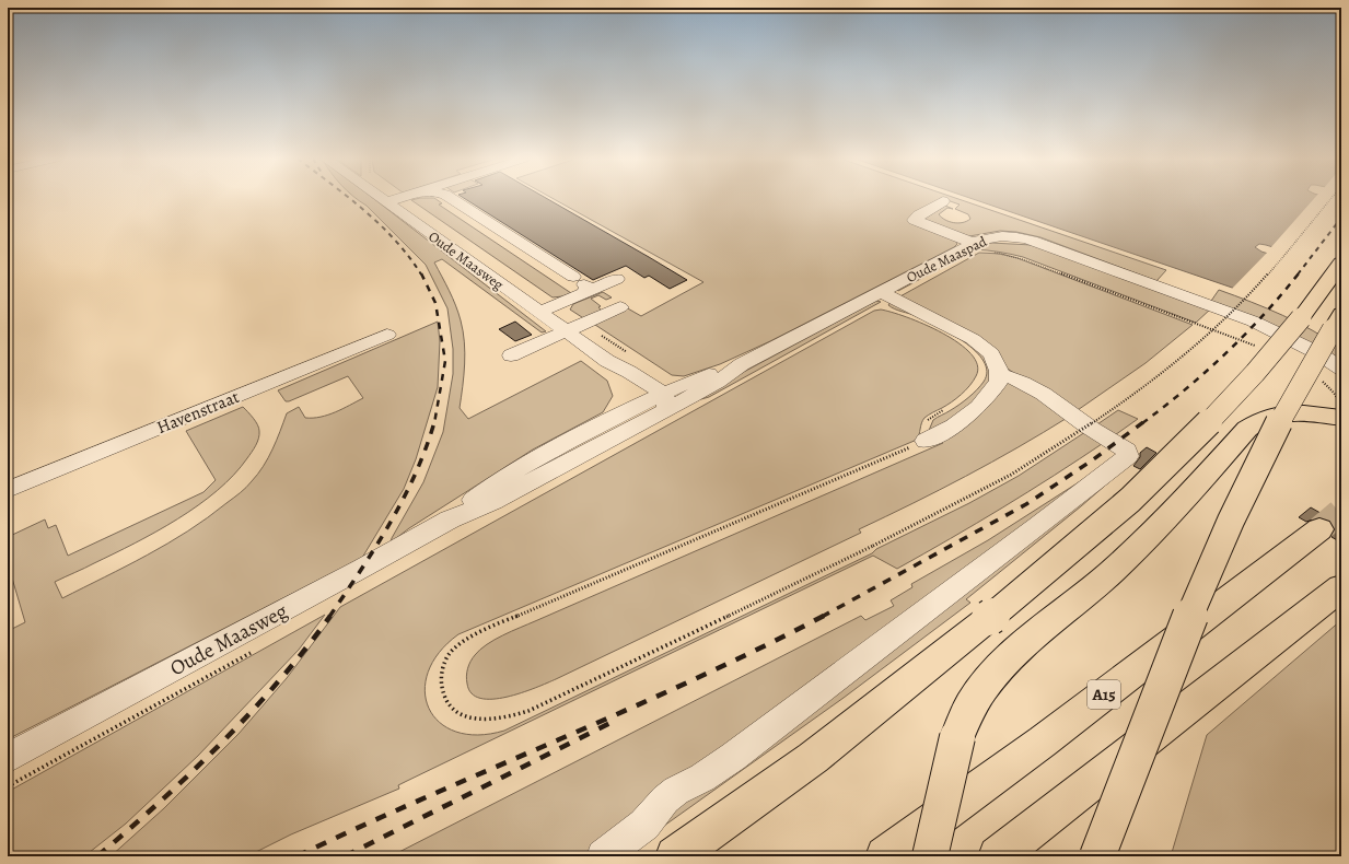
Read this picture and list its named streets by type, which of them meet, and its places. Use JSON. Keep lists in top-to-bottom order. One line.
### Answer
{"streets":{"highway":["A15"],"street":["Oude Maaspad","Oude Maasweg","Havenstraat"]},"crossings":[["Oude Maaspad","Oude Maasweg"]]}
